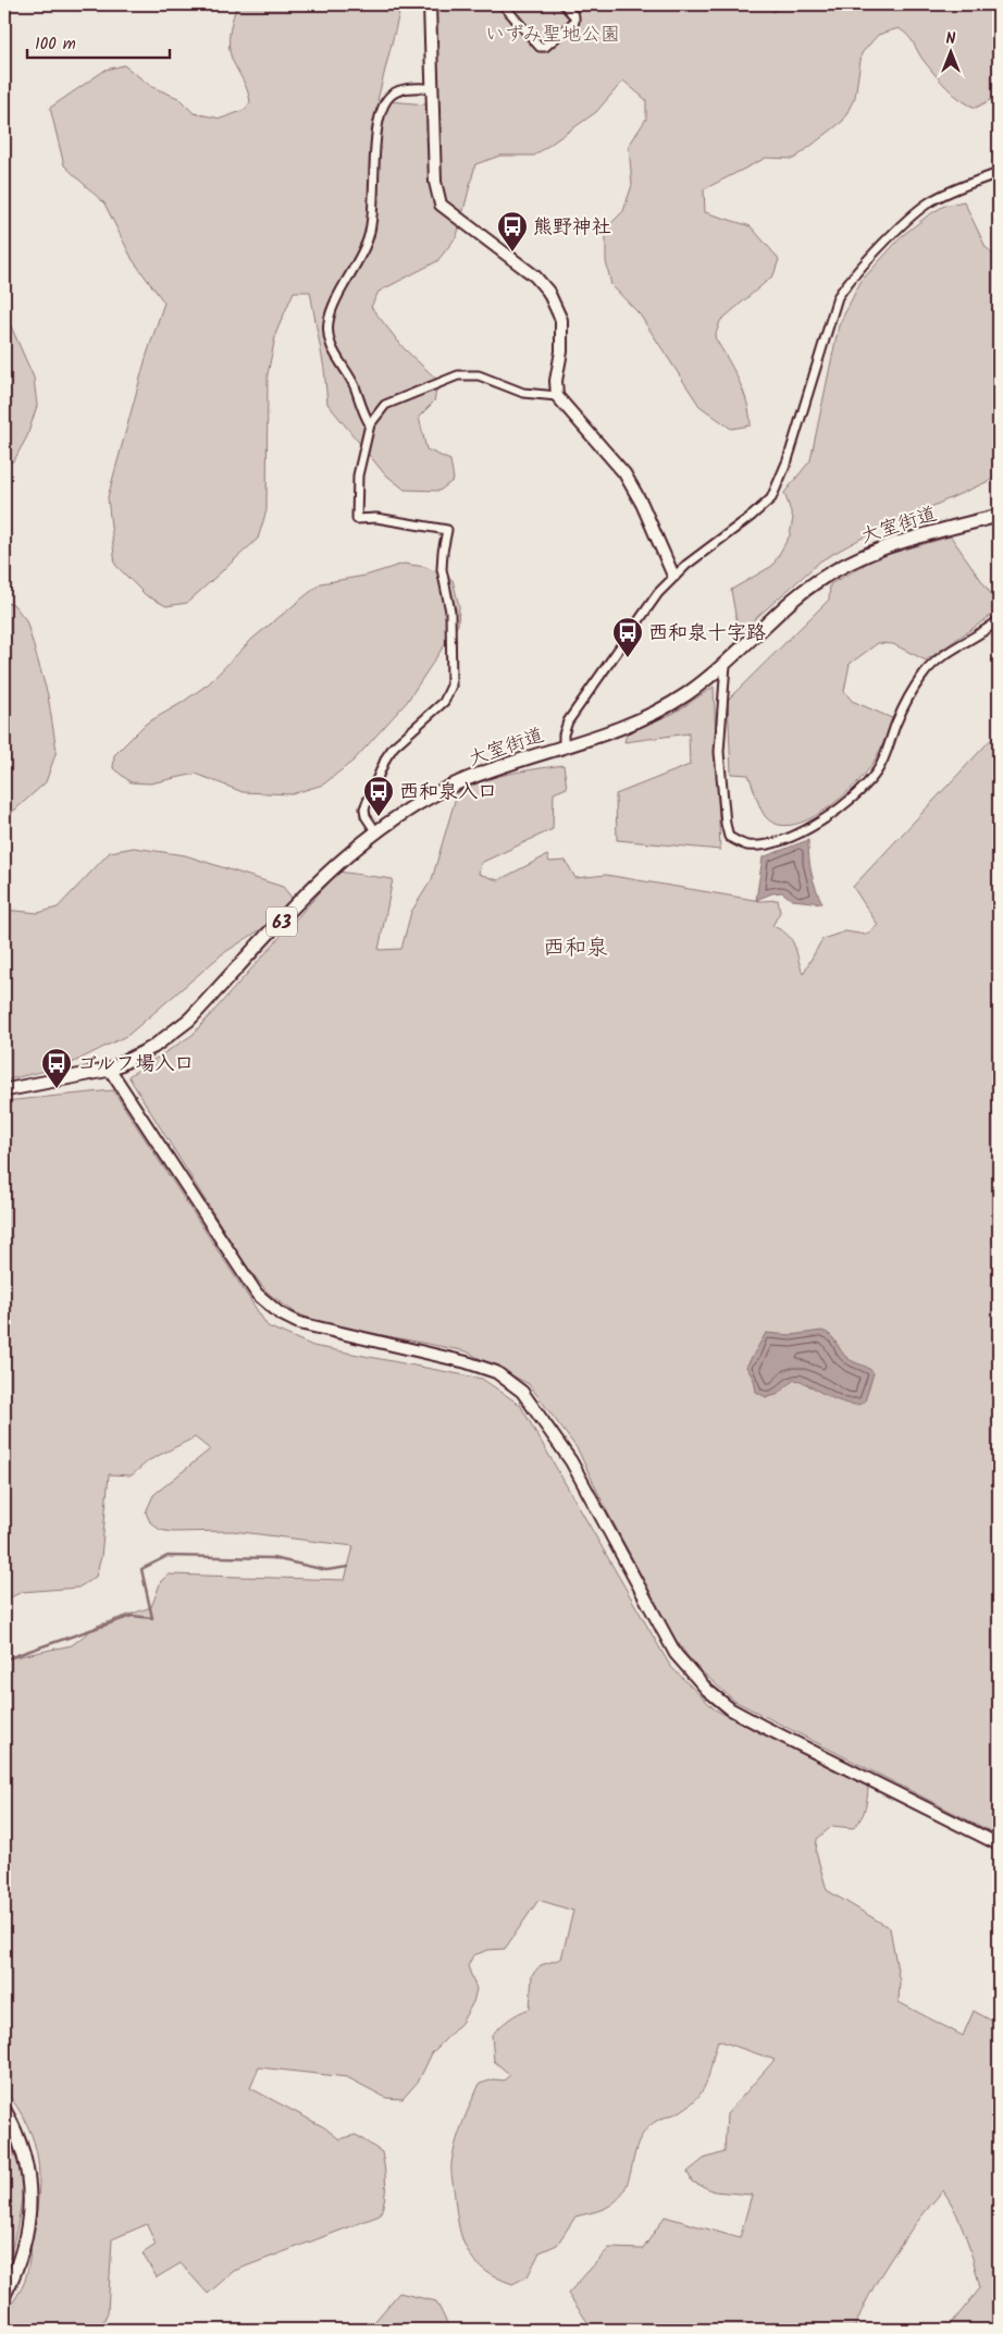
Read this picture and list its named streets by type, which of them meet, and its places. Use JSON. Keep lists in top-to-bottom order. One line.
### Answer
{"streets":{"main road":["大室街道","63"]},"districts":["西和泉"],"parks":["いずみ聖地公園"],"places":{"bus stop":["熊野神社","西和泉十字路","西和泉入口","ゴルフ場入口"]},"scale_bar":"100 m","north":"top"}
